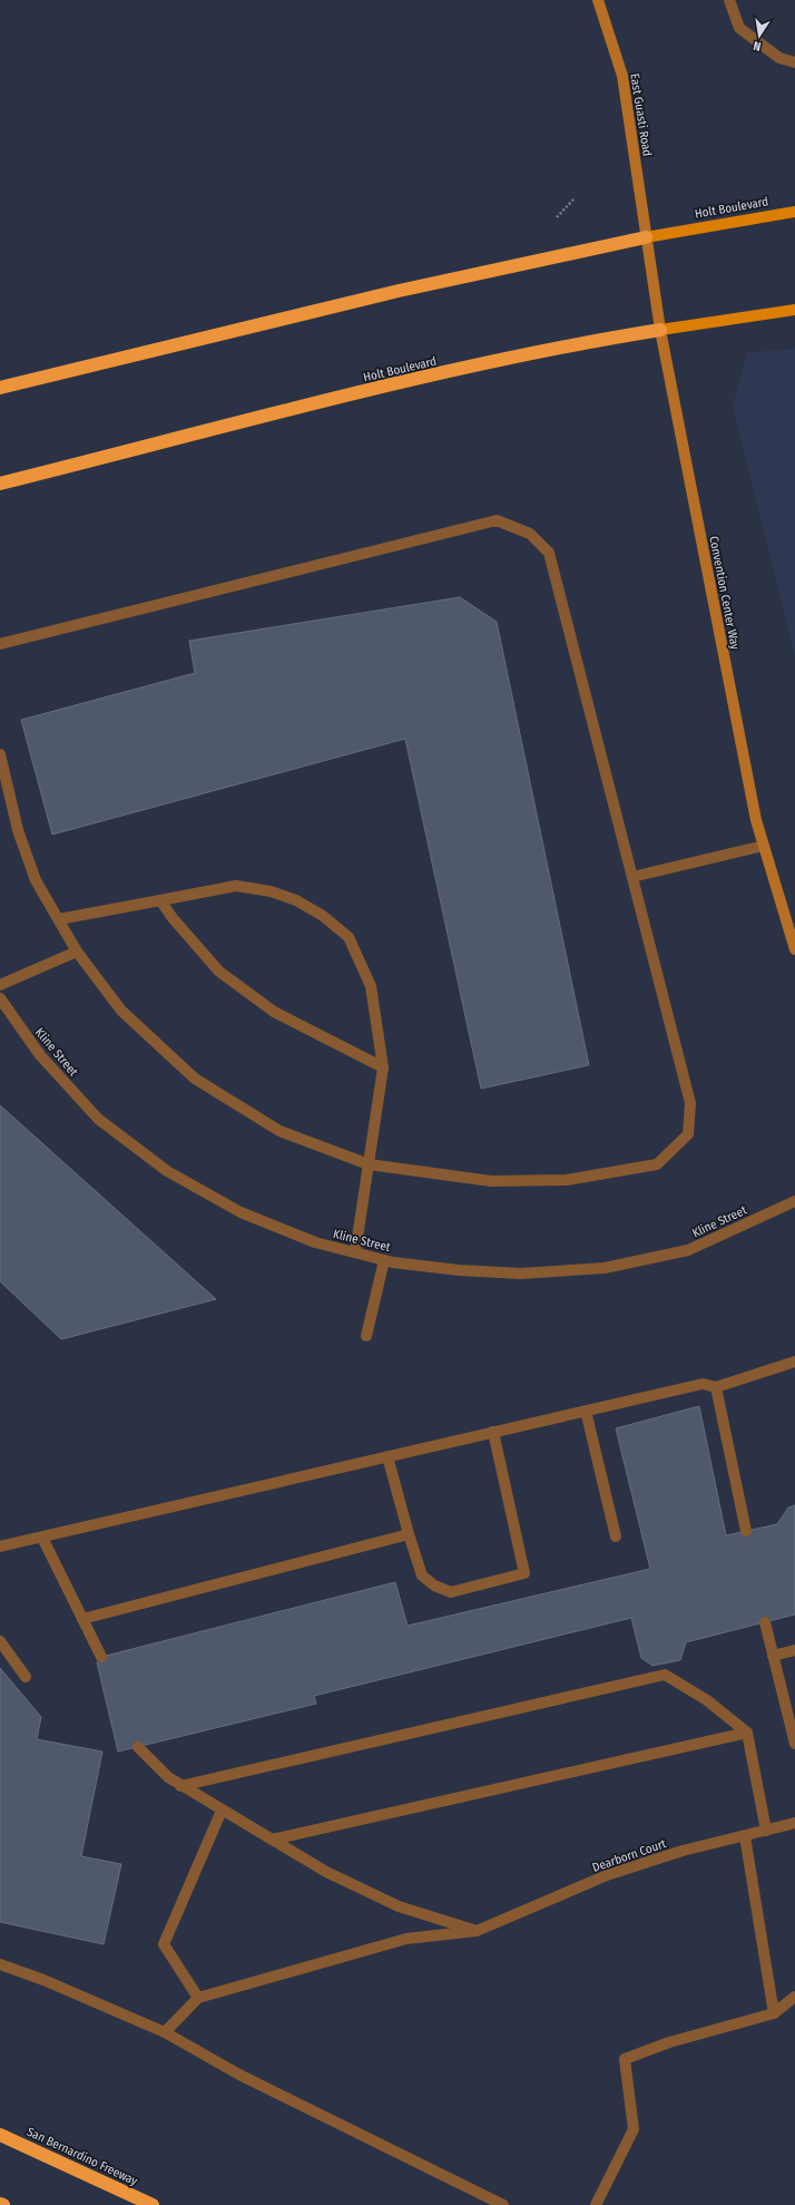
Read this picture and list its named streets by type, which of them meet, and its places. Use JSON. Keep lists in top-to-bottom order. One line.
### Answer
{"streets":{"highway":["Holt Boulevard","San Bernardino Freeway"],"street":["East Guasti Road","Convention Center Way","Kline Street","Dearborn Court"]},"crossings":[["East Guasti Road","Holt Boulevard"],["East Guasti Road","Convention Center Way"],["Holt Boulevard","Convention Center Way"]],"north":"bottom"}
